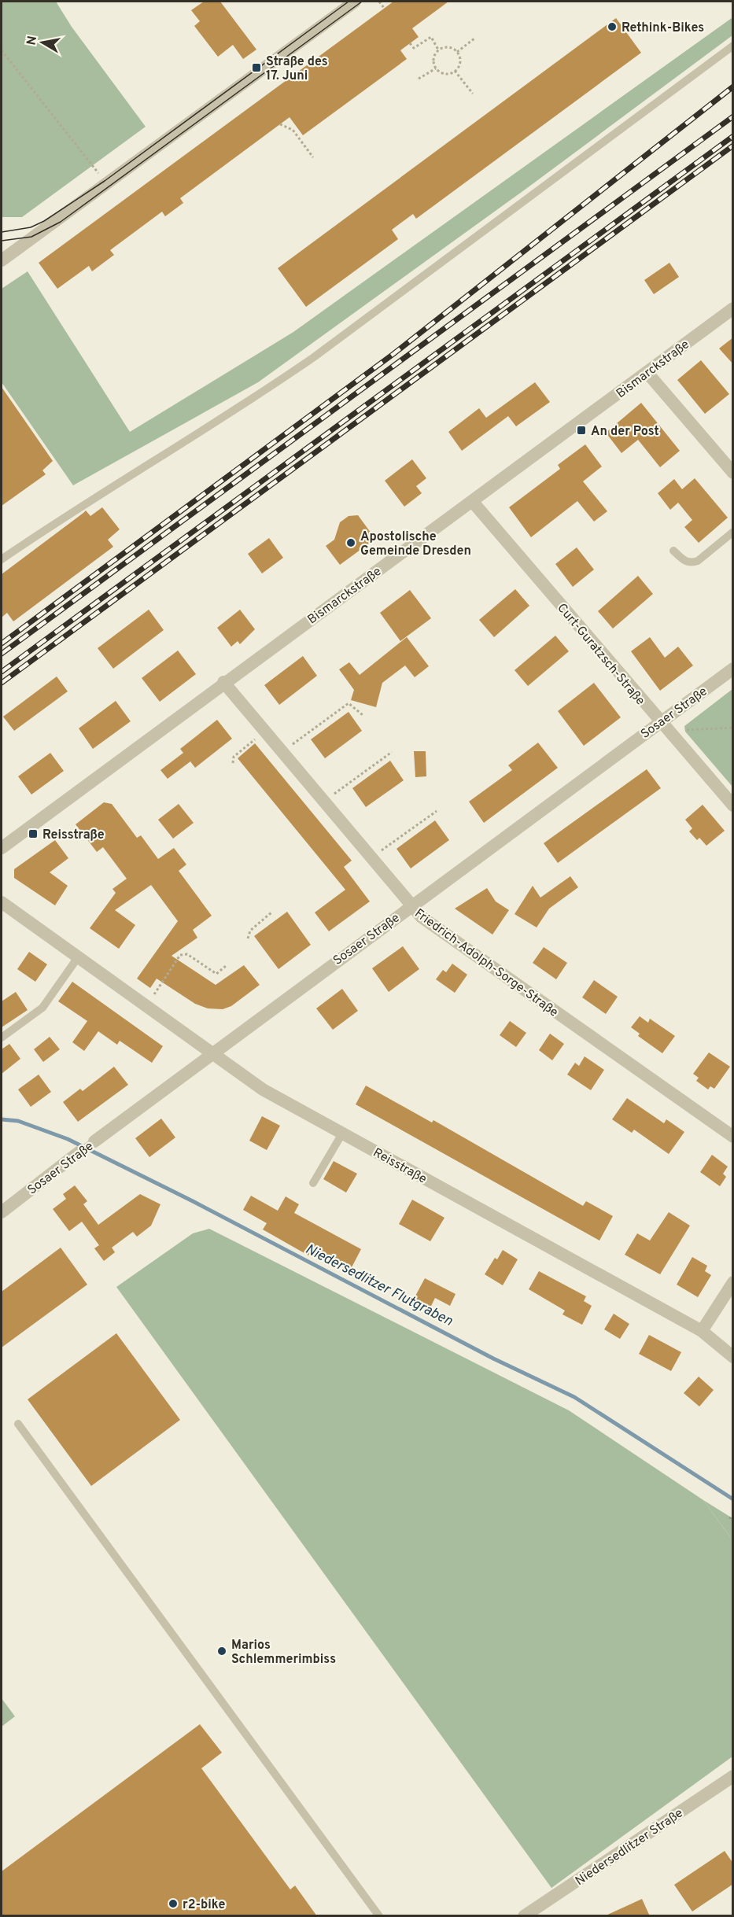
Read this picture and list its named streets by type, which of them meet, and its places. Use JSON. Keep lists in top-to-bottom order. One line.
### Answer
{"streets":{"street":["Bismarckstraße","Curt-Guratzsch-Straße","Sosaer Straße","Friedrich-Adolph-Sorge-Straße","Reisstraße","Niedersedlitzer Straße"]},"crossings":[["Bismarckstraße","Curt-Guratzsch-Straße"],["Bismarckstraße","Friedrich-Adolph-Sorge-Straße"],["Curt-Guratzsch-Straße","Sosaer Straße"],["Sosaer Straße","Friedrich-Adolph-Sorge-Straße"],["Sosaer Straße","Reisstraße"]],"water":["Niedersedlitzer Flutgraben"],"places":{"other":["Rethink-Bikes","Apostolische Gemeinde Dresden","Marios Schlemmerimbiss","r2-bike"],"transit":["Straße des 17. Juni","An der Post","Reisstraße"]},"north":"left"}
